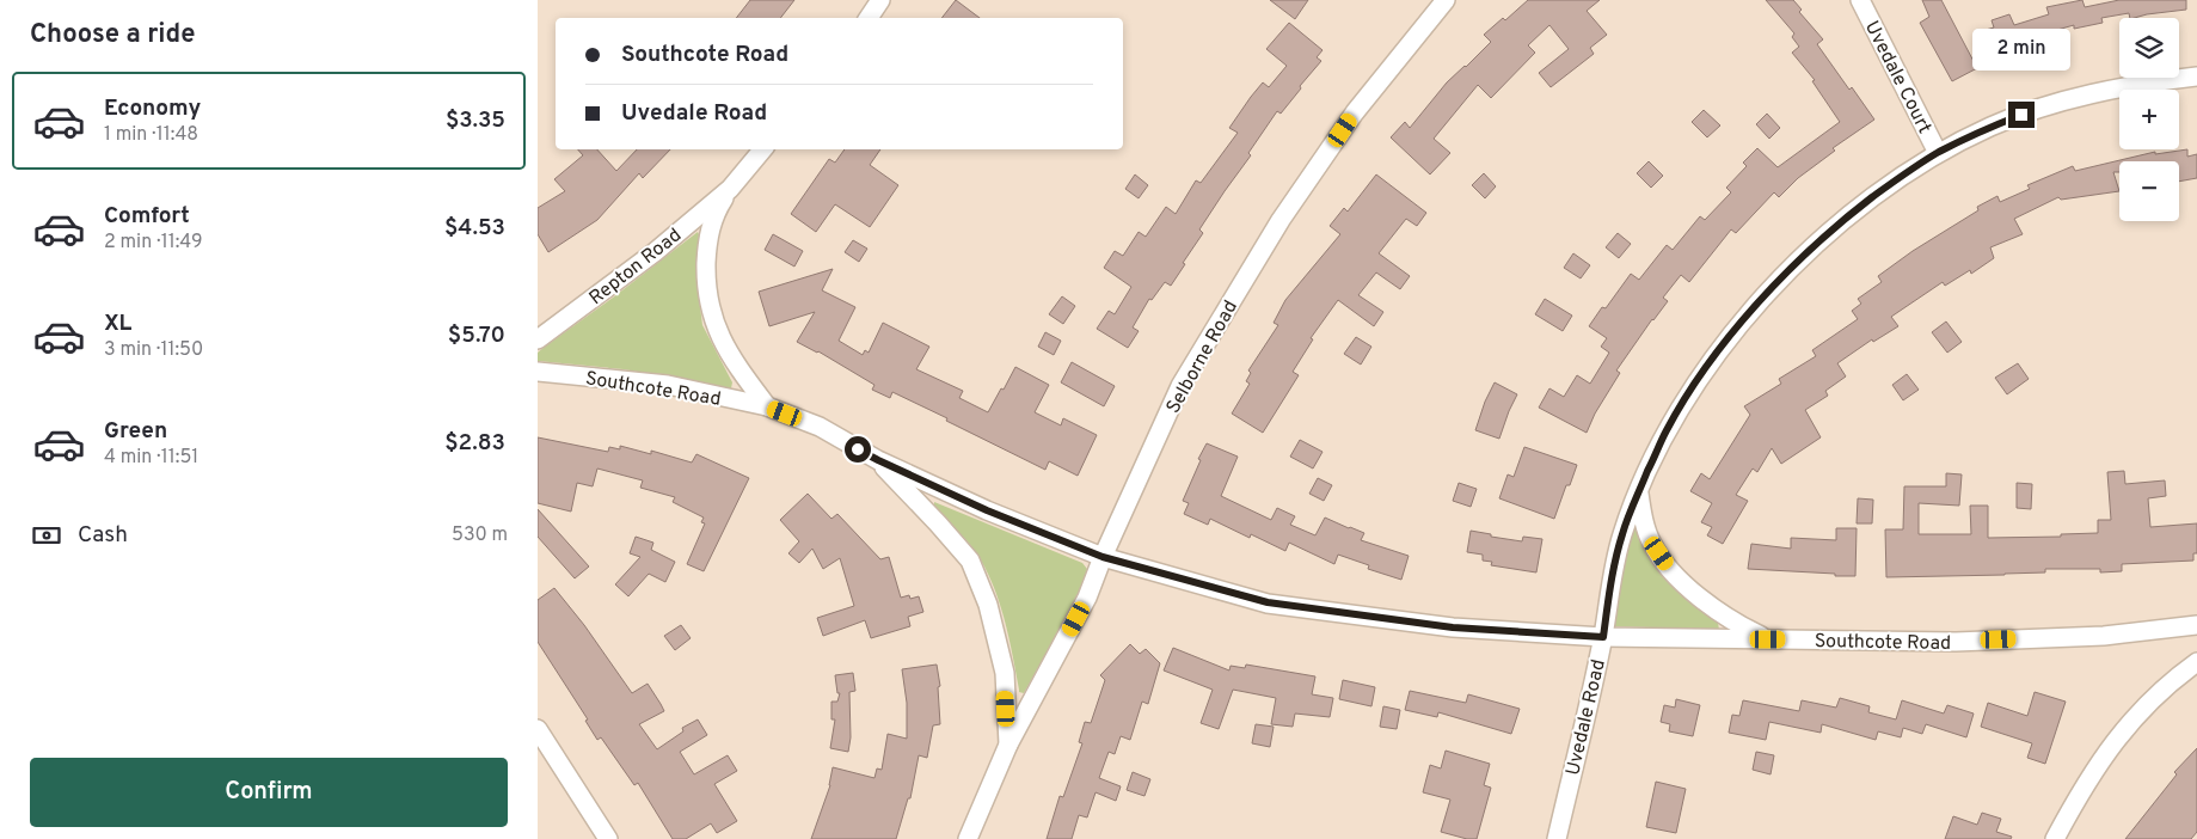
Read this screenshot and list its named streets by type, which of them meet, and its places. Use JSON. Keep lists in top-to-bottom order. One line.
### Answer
{"streets":{"street":["Uvedale Court","Repton Road","Selborne Road","Southcote Road","Uvedale Road"]},"crossings":[["Uvedale Court","Uvedale Road"],["Repton Road","Southcote Road"],["Selborne Road","Southcote Road"],["Southcote Road","Uvedale Road"]],"page":{"heading":"Choose a ride","map_buttons":["+","−"],"banner":["Southcote Road","Uvedale Road"],"bubble":"2 min","list":[{"name":"Economy","note":"1 min · 11:48","value":"$3.35"},{"name":"Comfort","note":"2 min · 11:49","value":"$4.53"},{"name":"XL","note":"3 min · 11:50","value":"$5.70"},{"name":"Green","note":"4 min · 11:51","value":"$2.83"}],"pay":["Cash","530 m"],"buttons":"Confirm"}}
